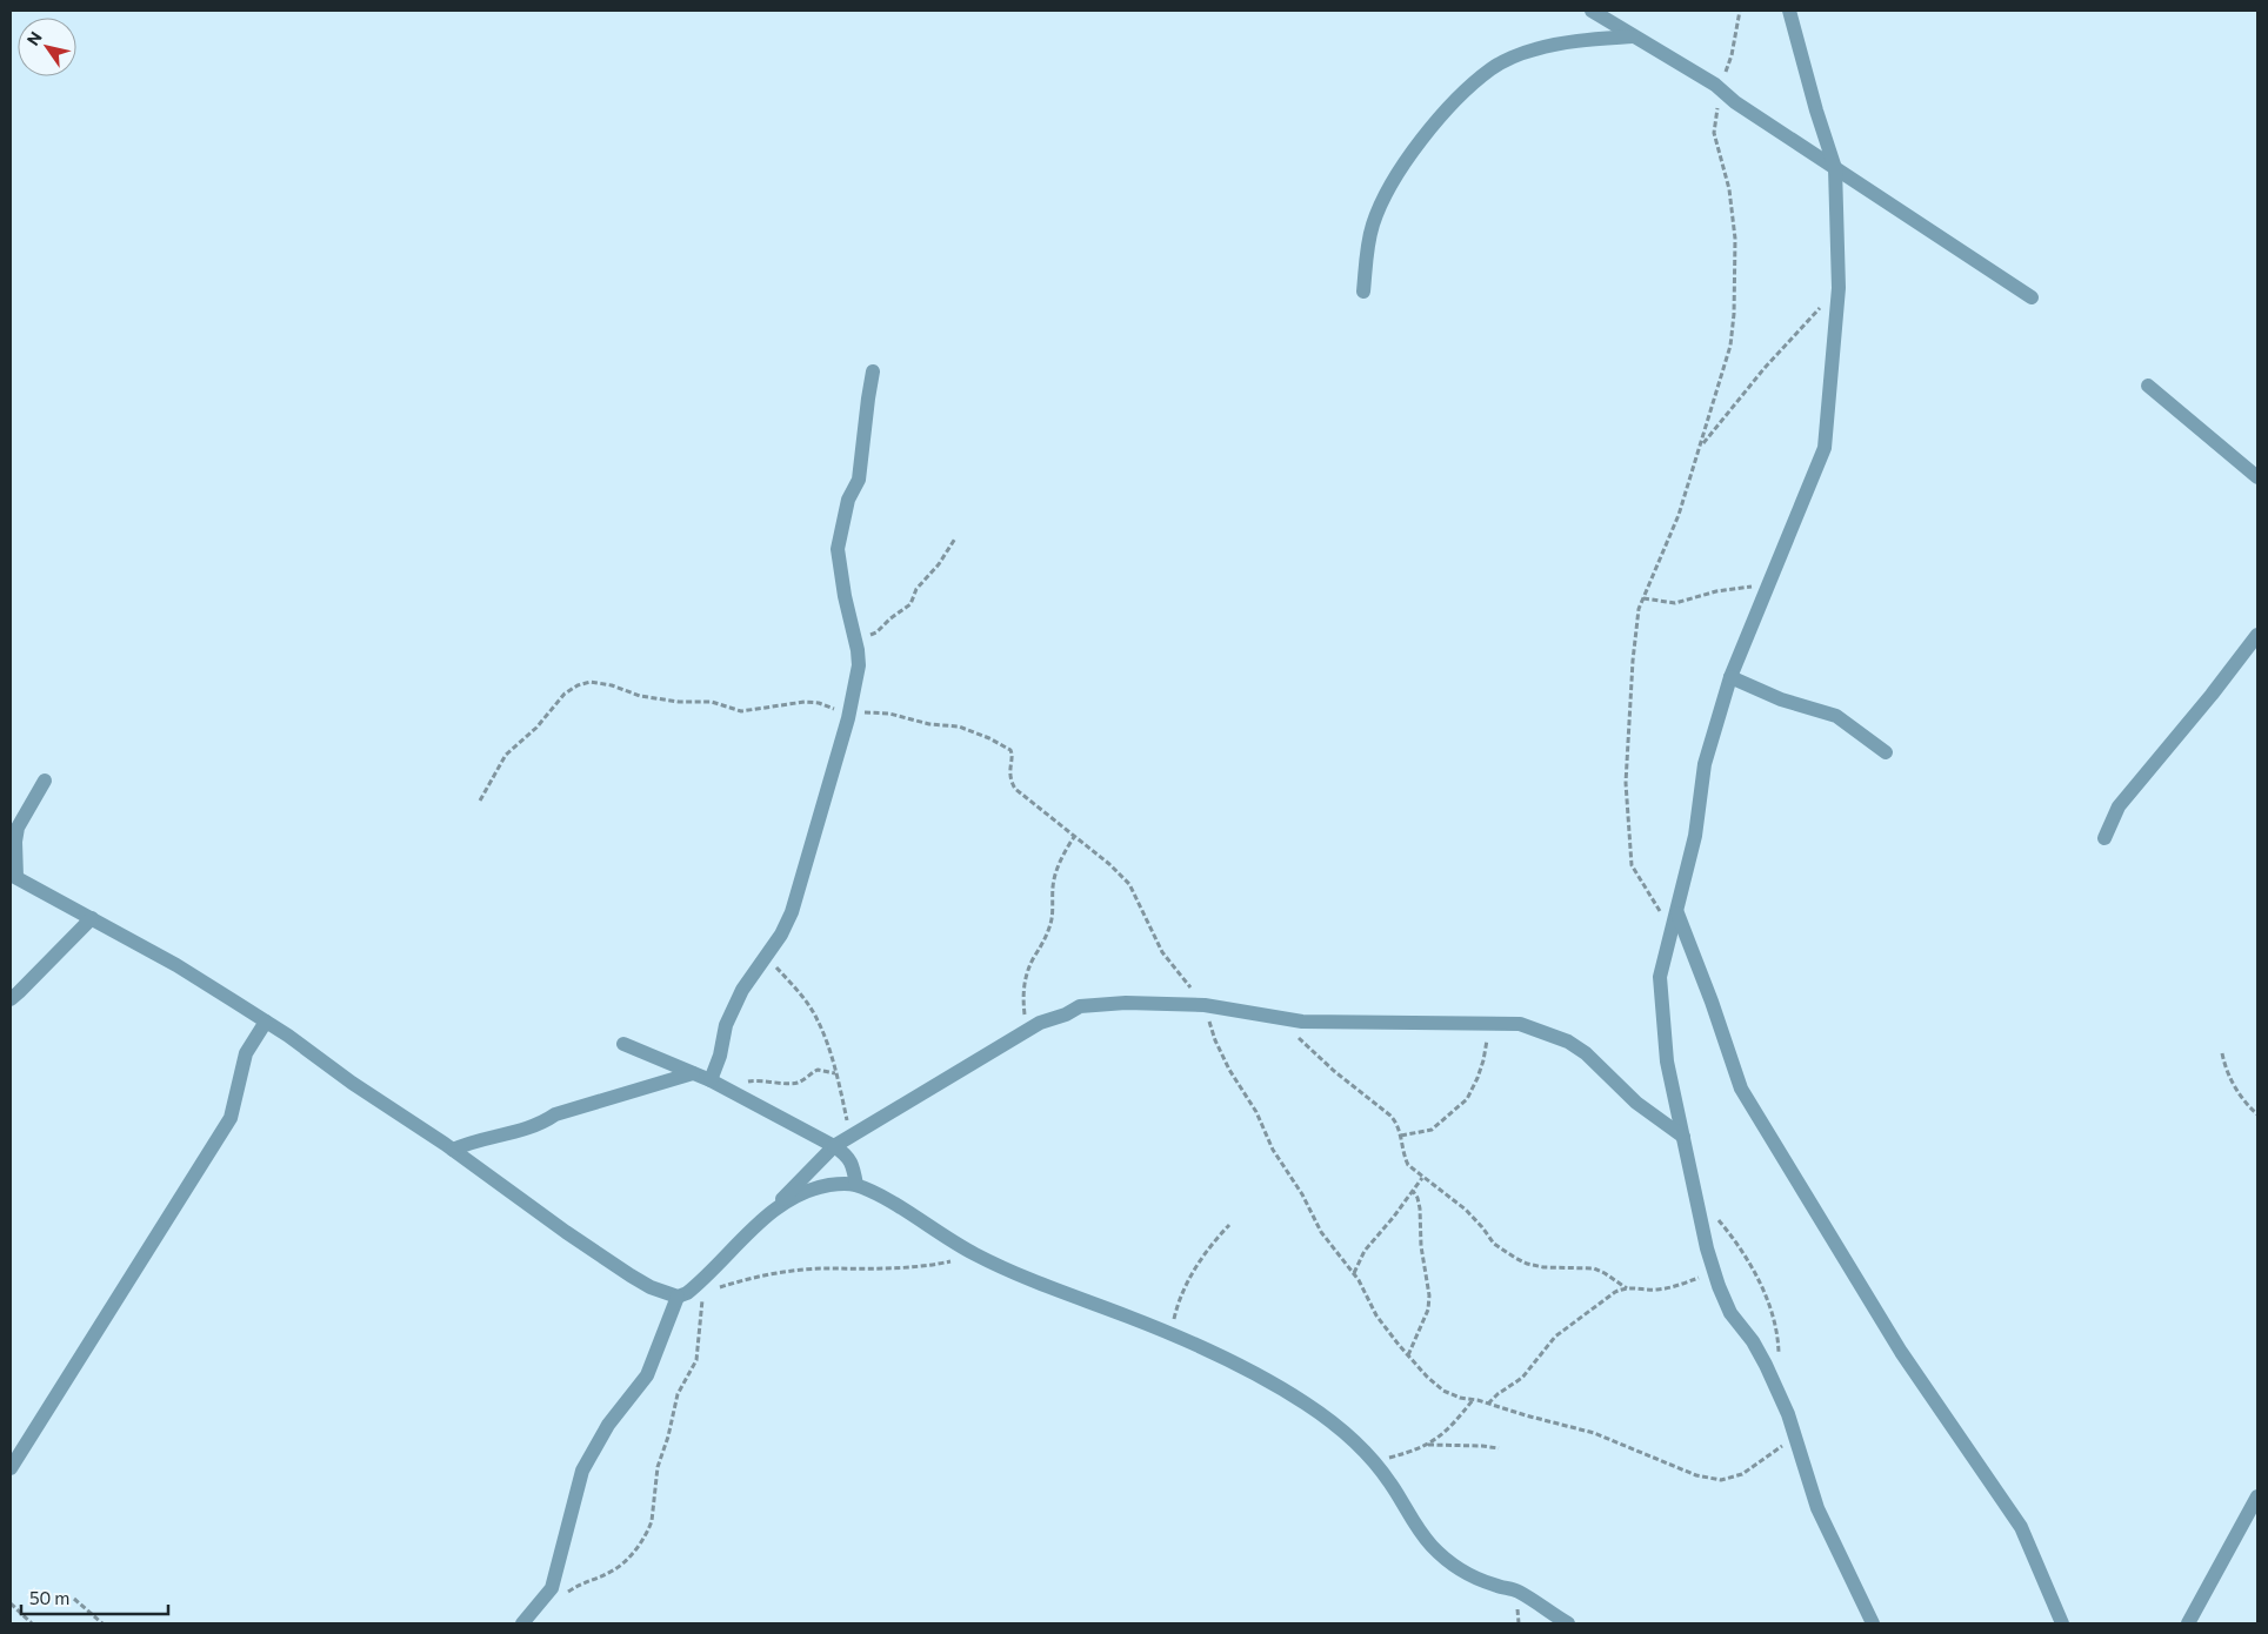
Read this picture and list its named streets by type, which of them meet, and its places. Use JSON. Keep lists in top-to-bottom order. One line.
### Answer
{"scale_bar":"50 m","north":"top left"}
